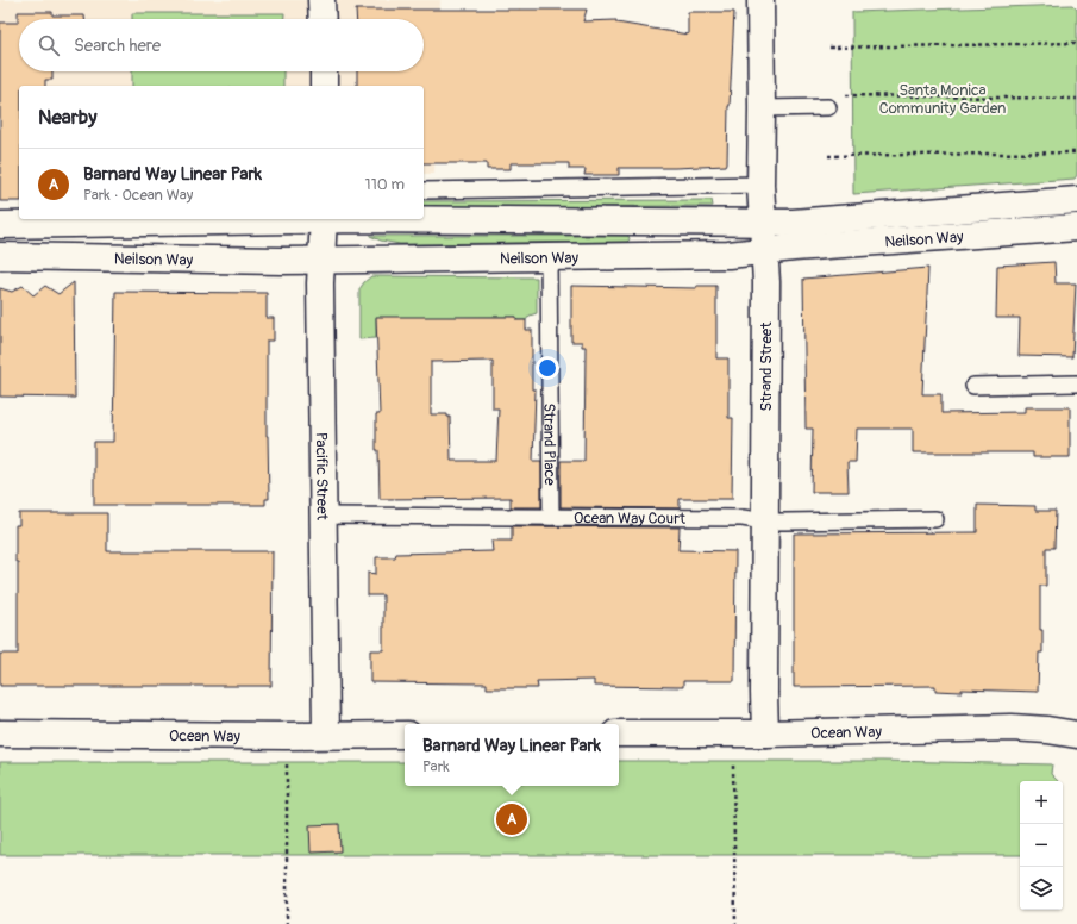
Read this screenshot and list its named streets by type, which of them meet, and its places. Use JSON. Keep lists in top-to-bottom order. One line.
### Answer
{"streets":{"main road":["Neilson Way","Strand Street","Pacific Street","Ocean Way"],"lane":["Strand Place","Ocean Way Court"]},"crossings":[["Neilson Way","Strand Street"],["Neilson Way","Strand Place"],["Neilson Way","Pacific Street"],["Strand Street","Ocean Way Court"],["Strand Street","Ocean Way"],["Strand Place","Ocean Way Court"],["Pacific Street","Ocean Way Court"],["Pacific Street","Ocean Way"]],"parks":["Santa Monica Community Garden"],"page":{"search":"Search here","heading":"Nearby","list":[{"mark":"A","name":"Barnard Way Linear Park","note":"Park · Ocean Way","value":"110 m"}],"popup":["Barnard Way Linear Park","Park"],"map_buttons":["+","−"],"pins":"A"}}
